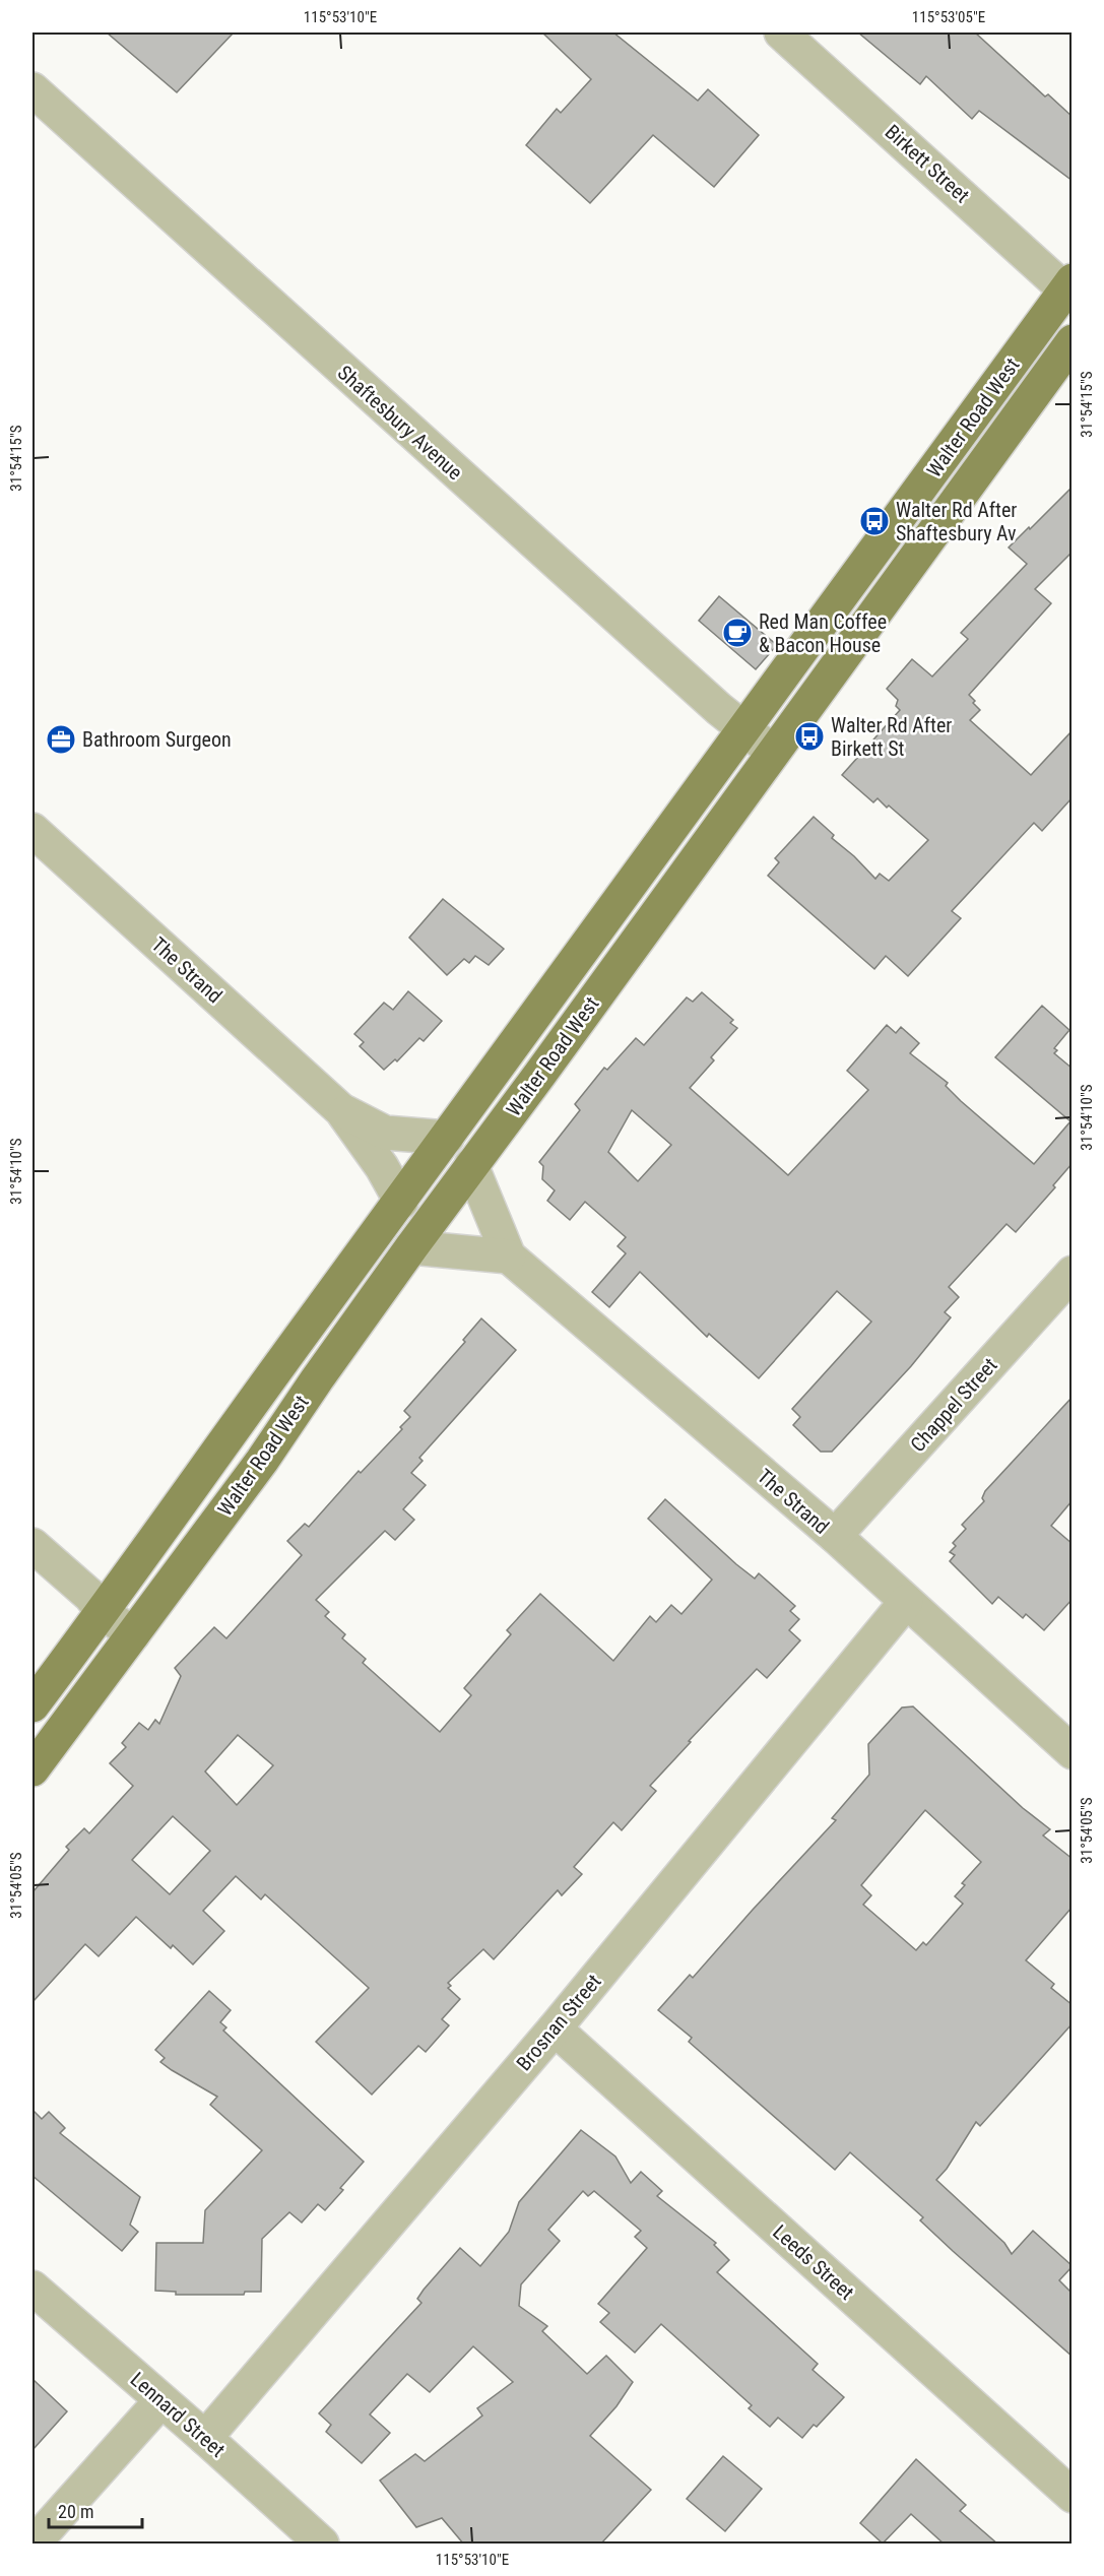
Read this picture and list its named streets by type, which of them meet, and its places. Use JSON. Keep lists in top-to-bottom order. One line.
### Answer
{"streets":{"main road":["Walter Road West"],"street":["Birkett Street","Shaftesbury Avenue","The Strand","Chappel Street","Brosnan Street","Leeds Street","Lennard Street"]},"crossings":[["Birkett Street","Walter Road West"],["Walter Road West","Shaftesbury Avenue"],["Walter Road West","The Strand"],["The Strand","Chappel Street"],["The Strand","Brosnan Street"],["Brosnan Street","Leeds Street"],["Brosnan Street","Lennard Street"]],"places":{"bus stop":["Walter Rd After Shaftesbury Av","Walter Rd After Birkett St"],"cafe":["Red Man Coffee & Bacon House"],"office":["Bathroom Surgeon"]},"scale_bar":"20 m","coordinates":["115°53'10\"E","115°53'05\"E","31°54'15\"S","31°54'10\"S","31°54'05\"S"]}
